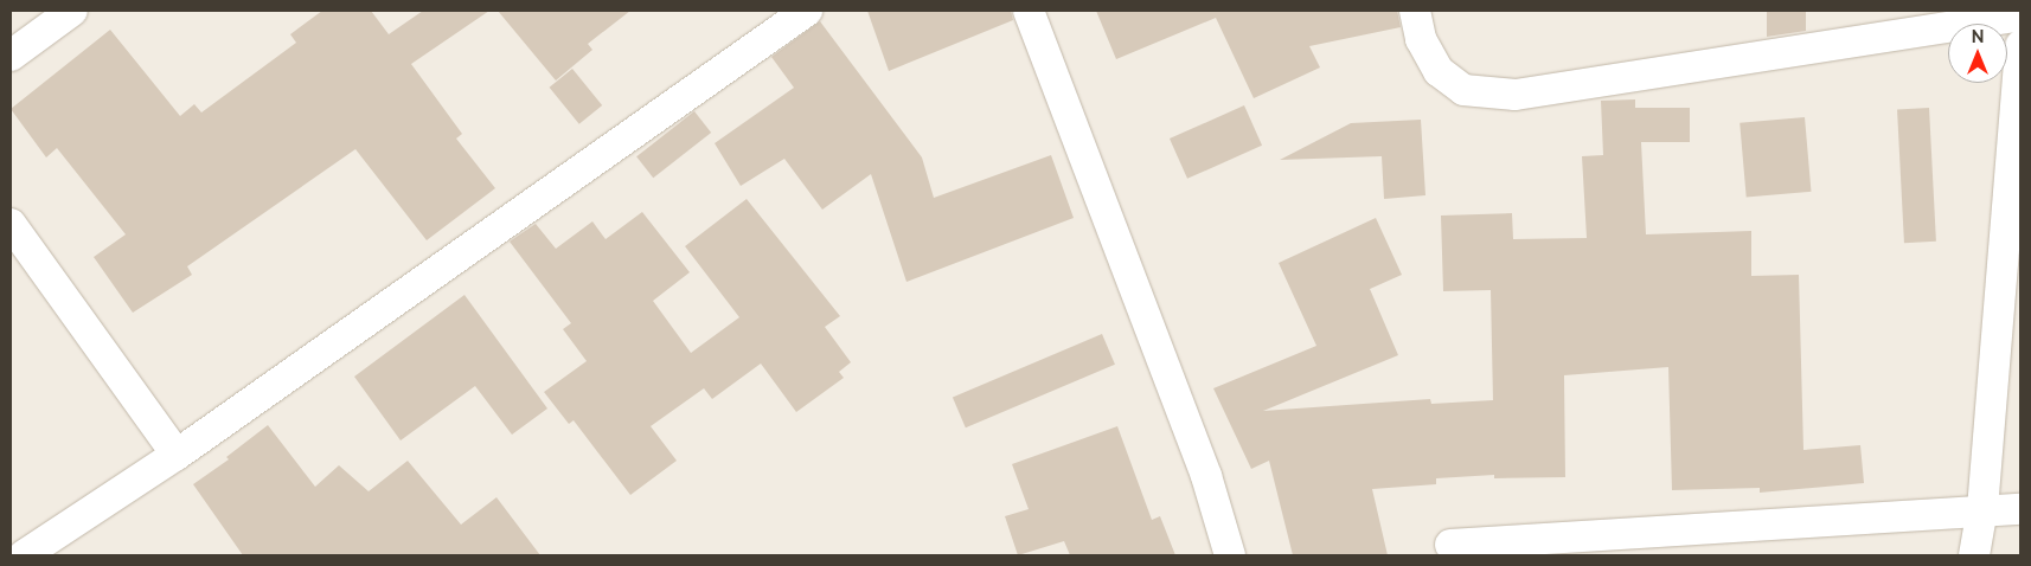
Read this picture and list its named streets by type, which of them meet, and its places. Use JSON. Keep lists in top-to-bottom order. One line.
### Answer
{"north":"top"}
